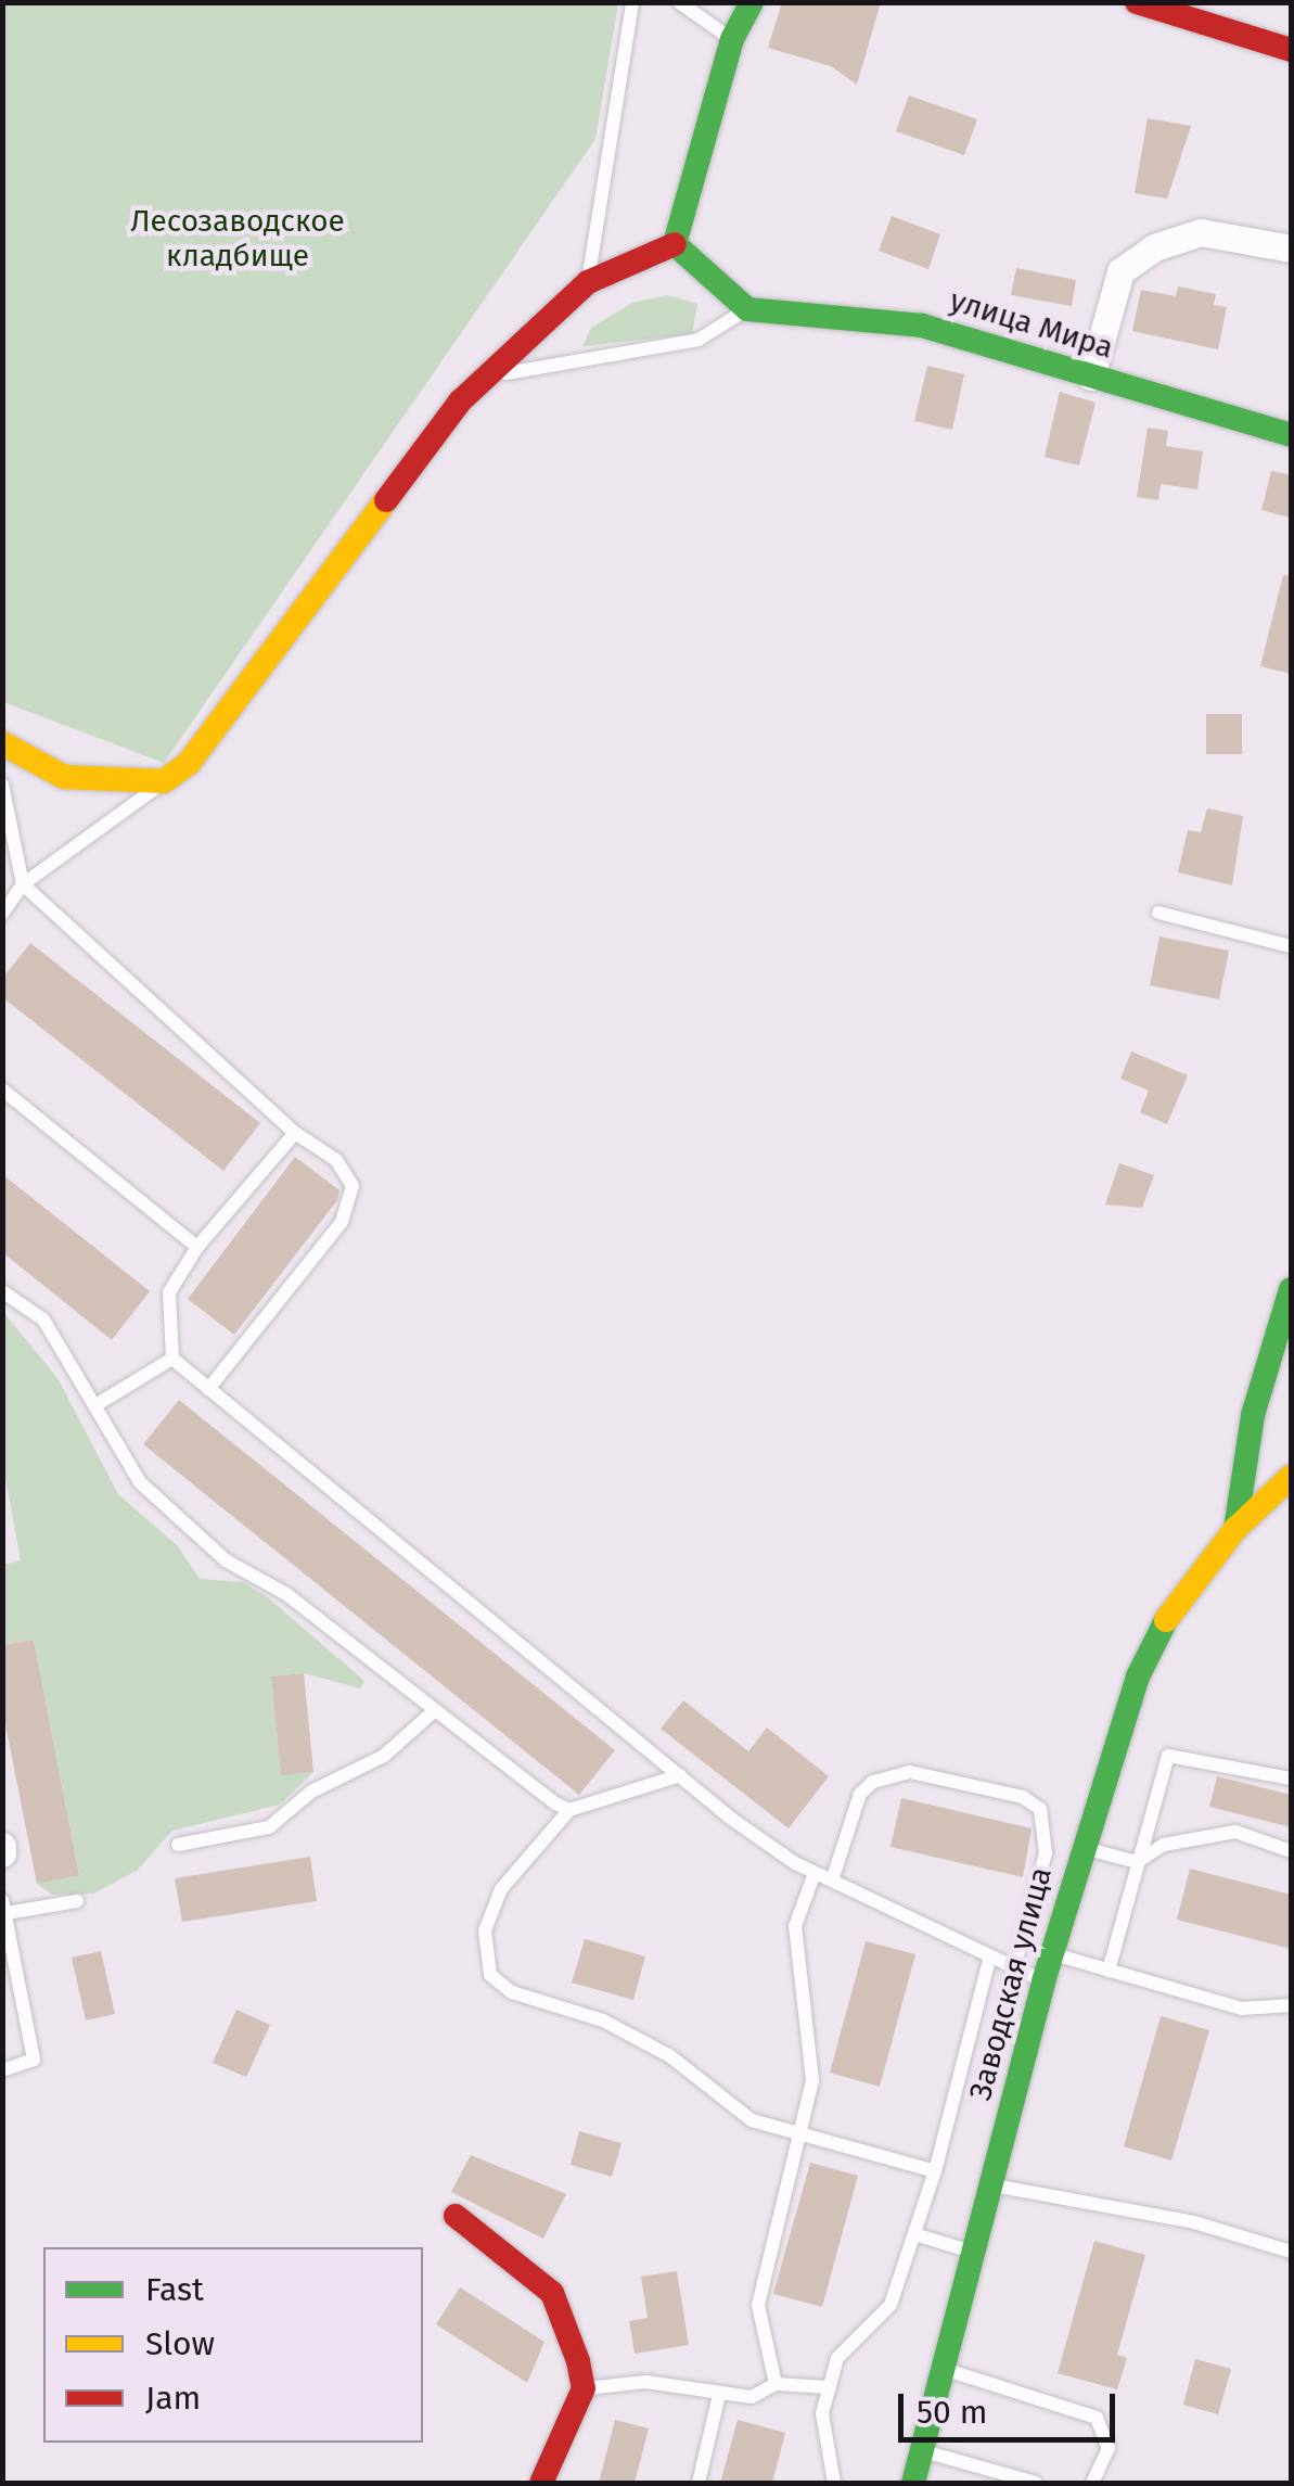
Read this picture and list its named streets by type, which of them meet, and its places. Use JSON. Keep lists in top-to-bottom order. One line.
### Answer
{"streets":{"street":["улица Мира","Заводская улица"]},"parks":["Лесозаводское кладбище"],"legend":["Fast","Slow","Jam"],"scale_bar":"50 m"}
